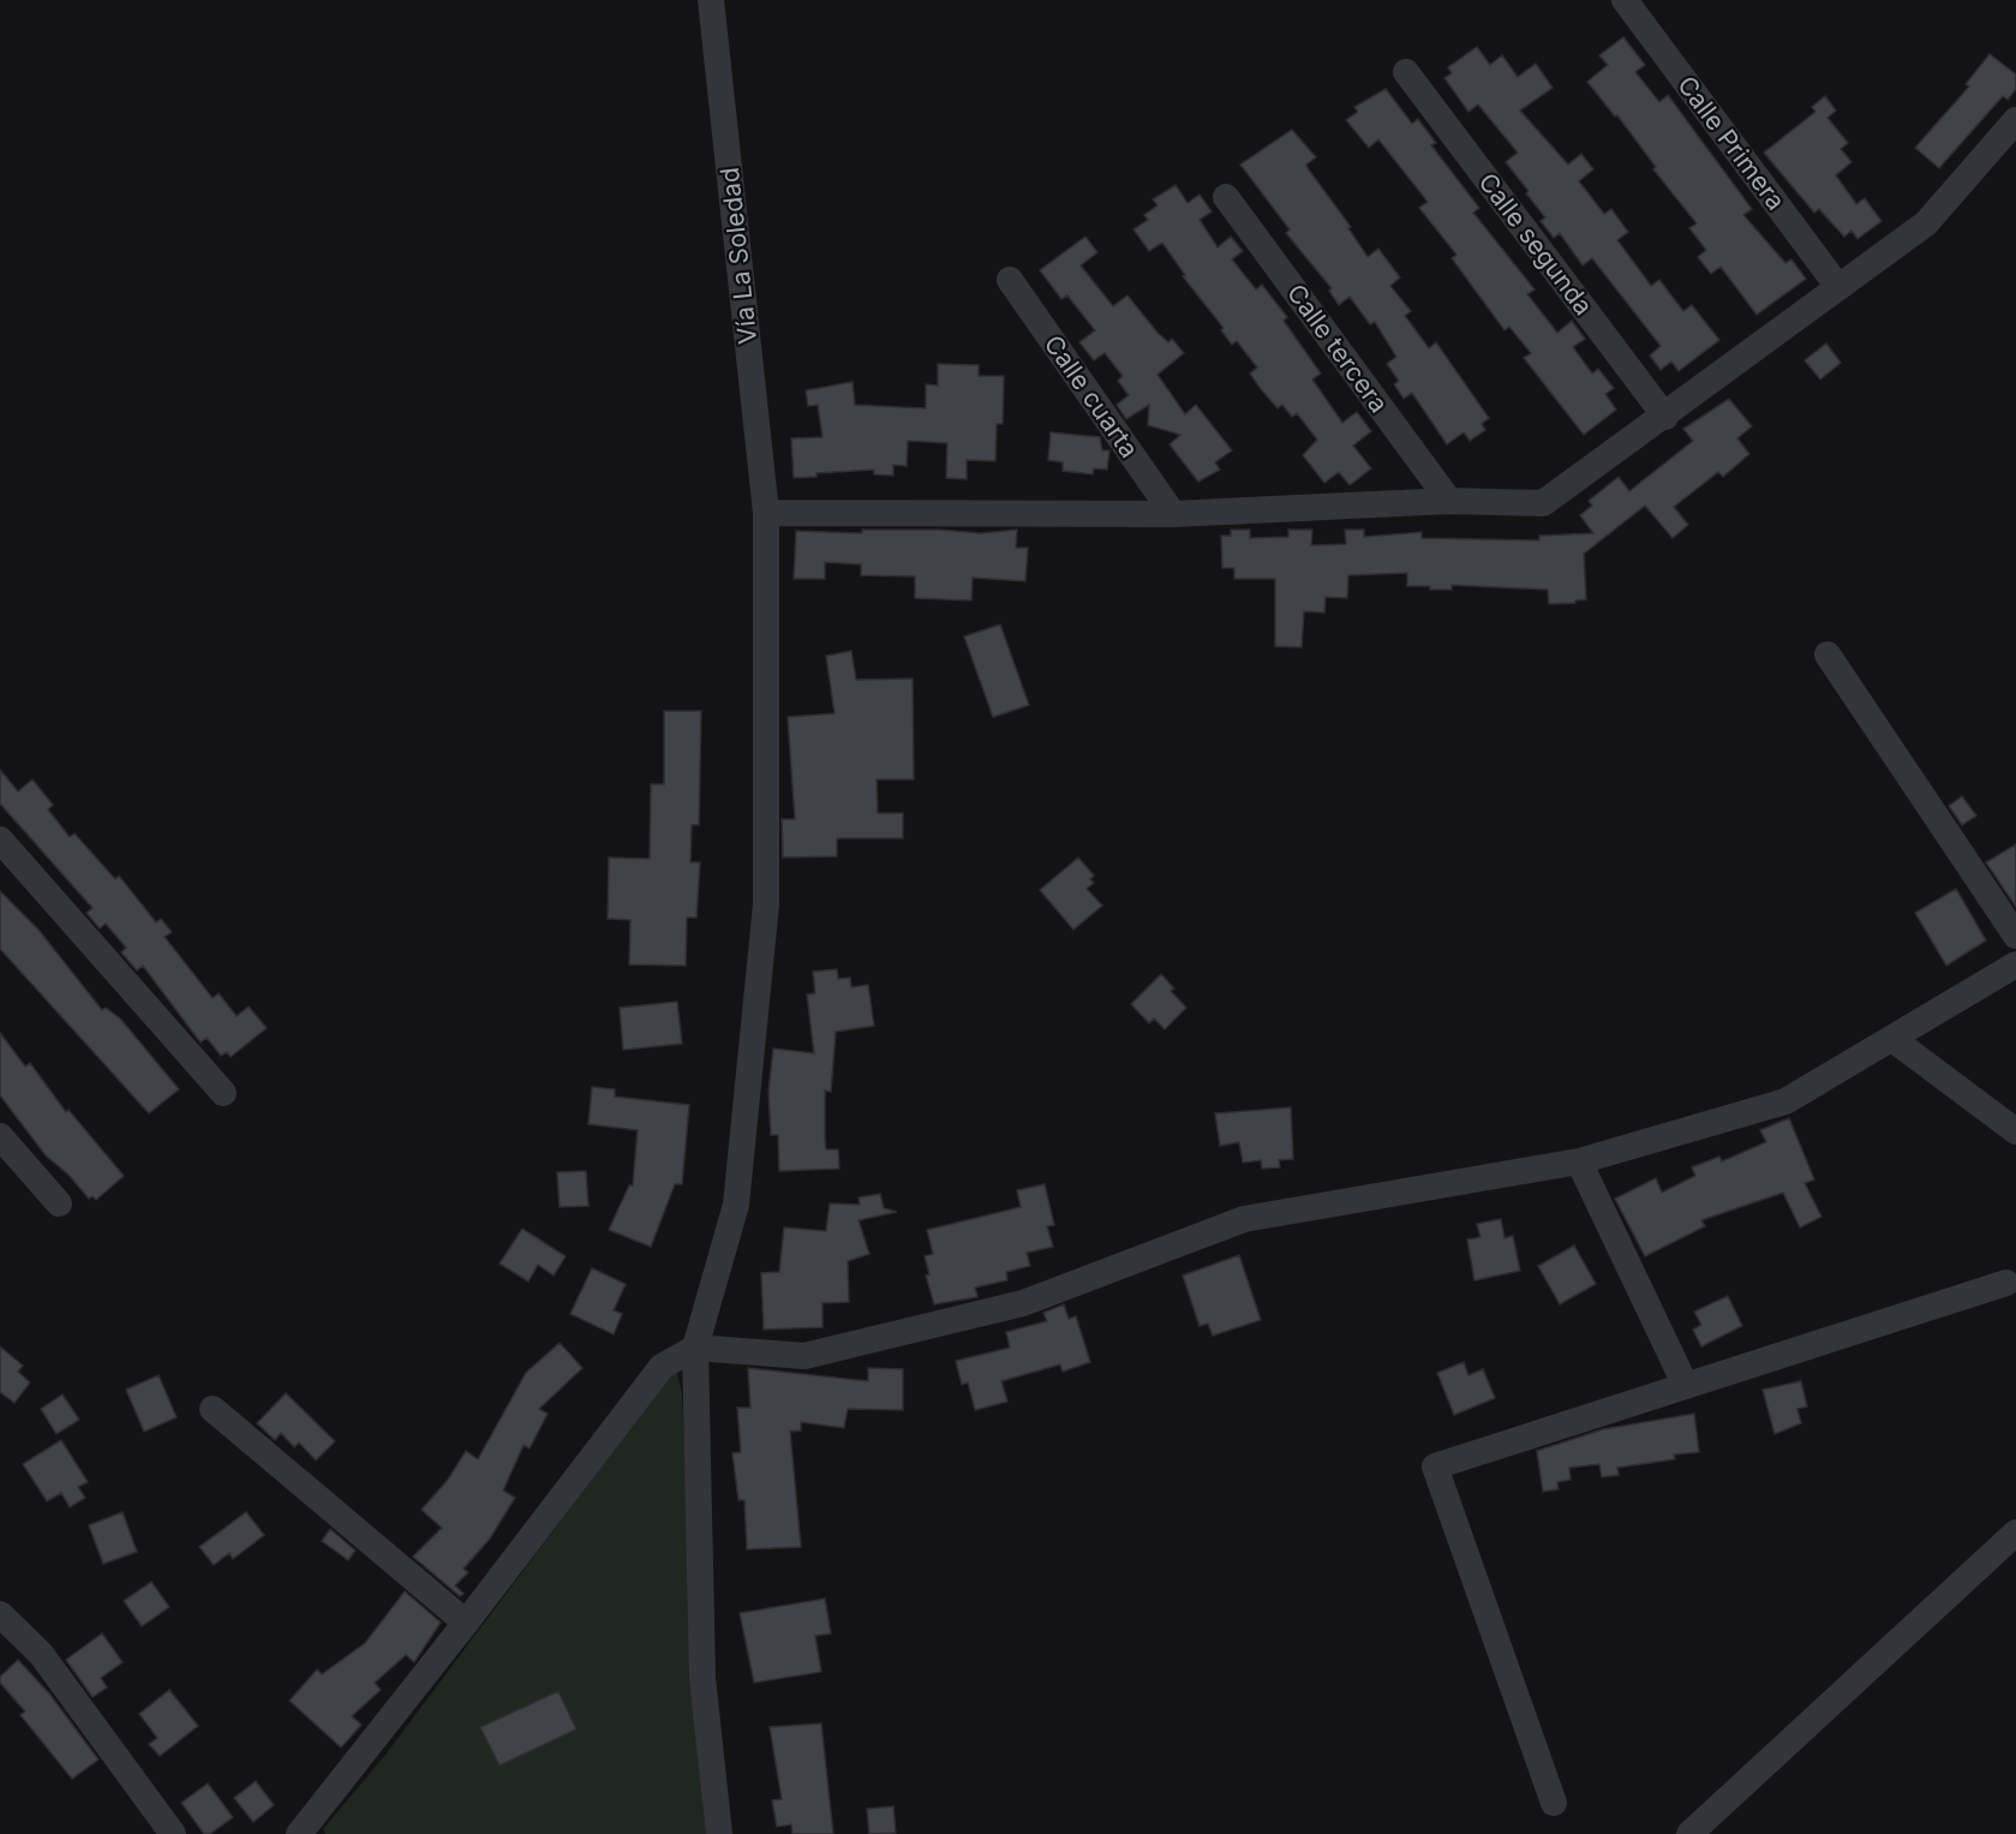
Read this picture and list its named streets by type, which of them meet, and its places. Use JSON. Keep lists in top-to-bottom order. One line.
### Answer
{"streets":{"street":["Calle Primera","Calle segunda","Vía La Soledad","Calle tercera","Calle cuarta"]}}
